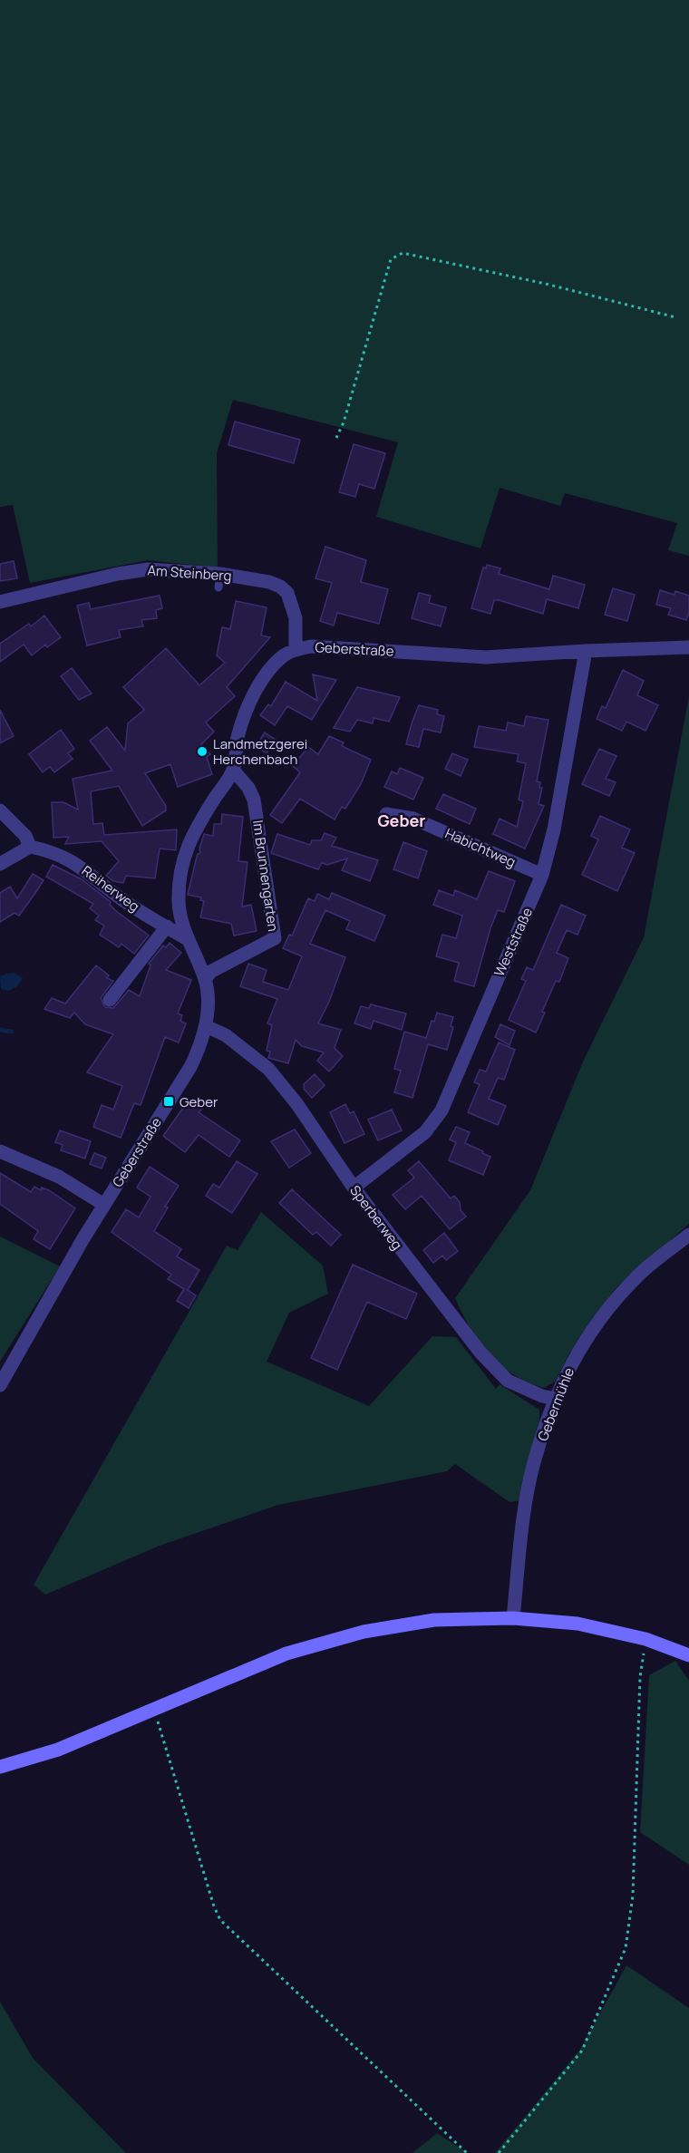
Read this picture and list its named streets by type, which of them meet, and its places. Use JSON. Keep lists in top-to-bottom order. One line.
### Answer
{"streets":{"street":["Am Steinberg","Geberstraße","Habichtweg","Im Brunnengarten","Reiherweg","Weststraße","Sperberweg","Gebermühle"]},"crossings":[["Am Steinberg","Geberstraße"],["Geberstraße","Im Brunnengarten"],["Geberstraße","Reiherweg"],["Geberstraße","Weststraße"],["Geberstraße","Sperberweg"],["Habichtweg","Weststraße"],["Weststraße","Sperberweg"],["Sperberweg","Gebermühle"]],"districts":["Geber"],"places":{"other":["Landmetzgerei Herchenbach"],"transit":["Geber"]}}
